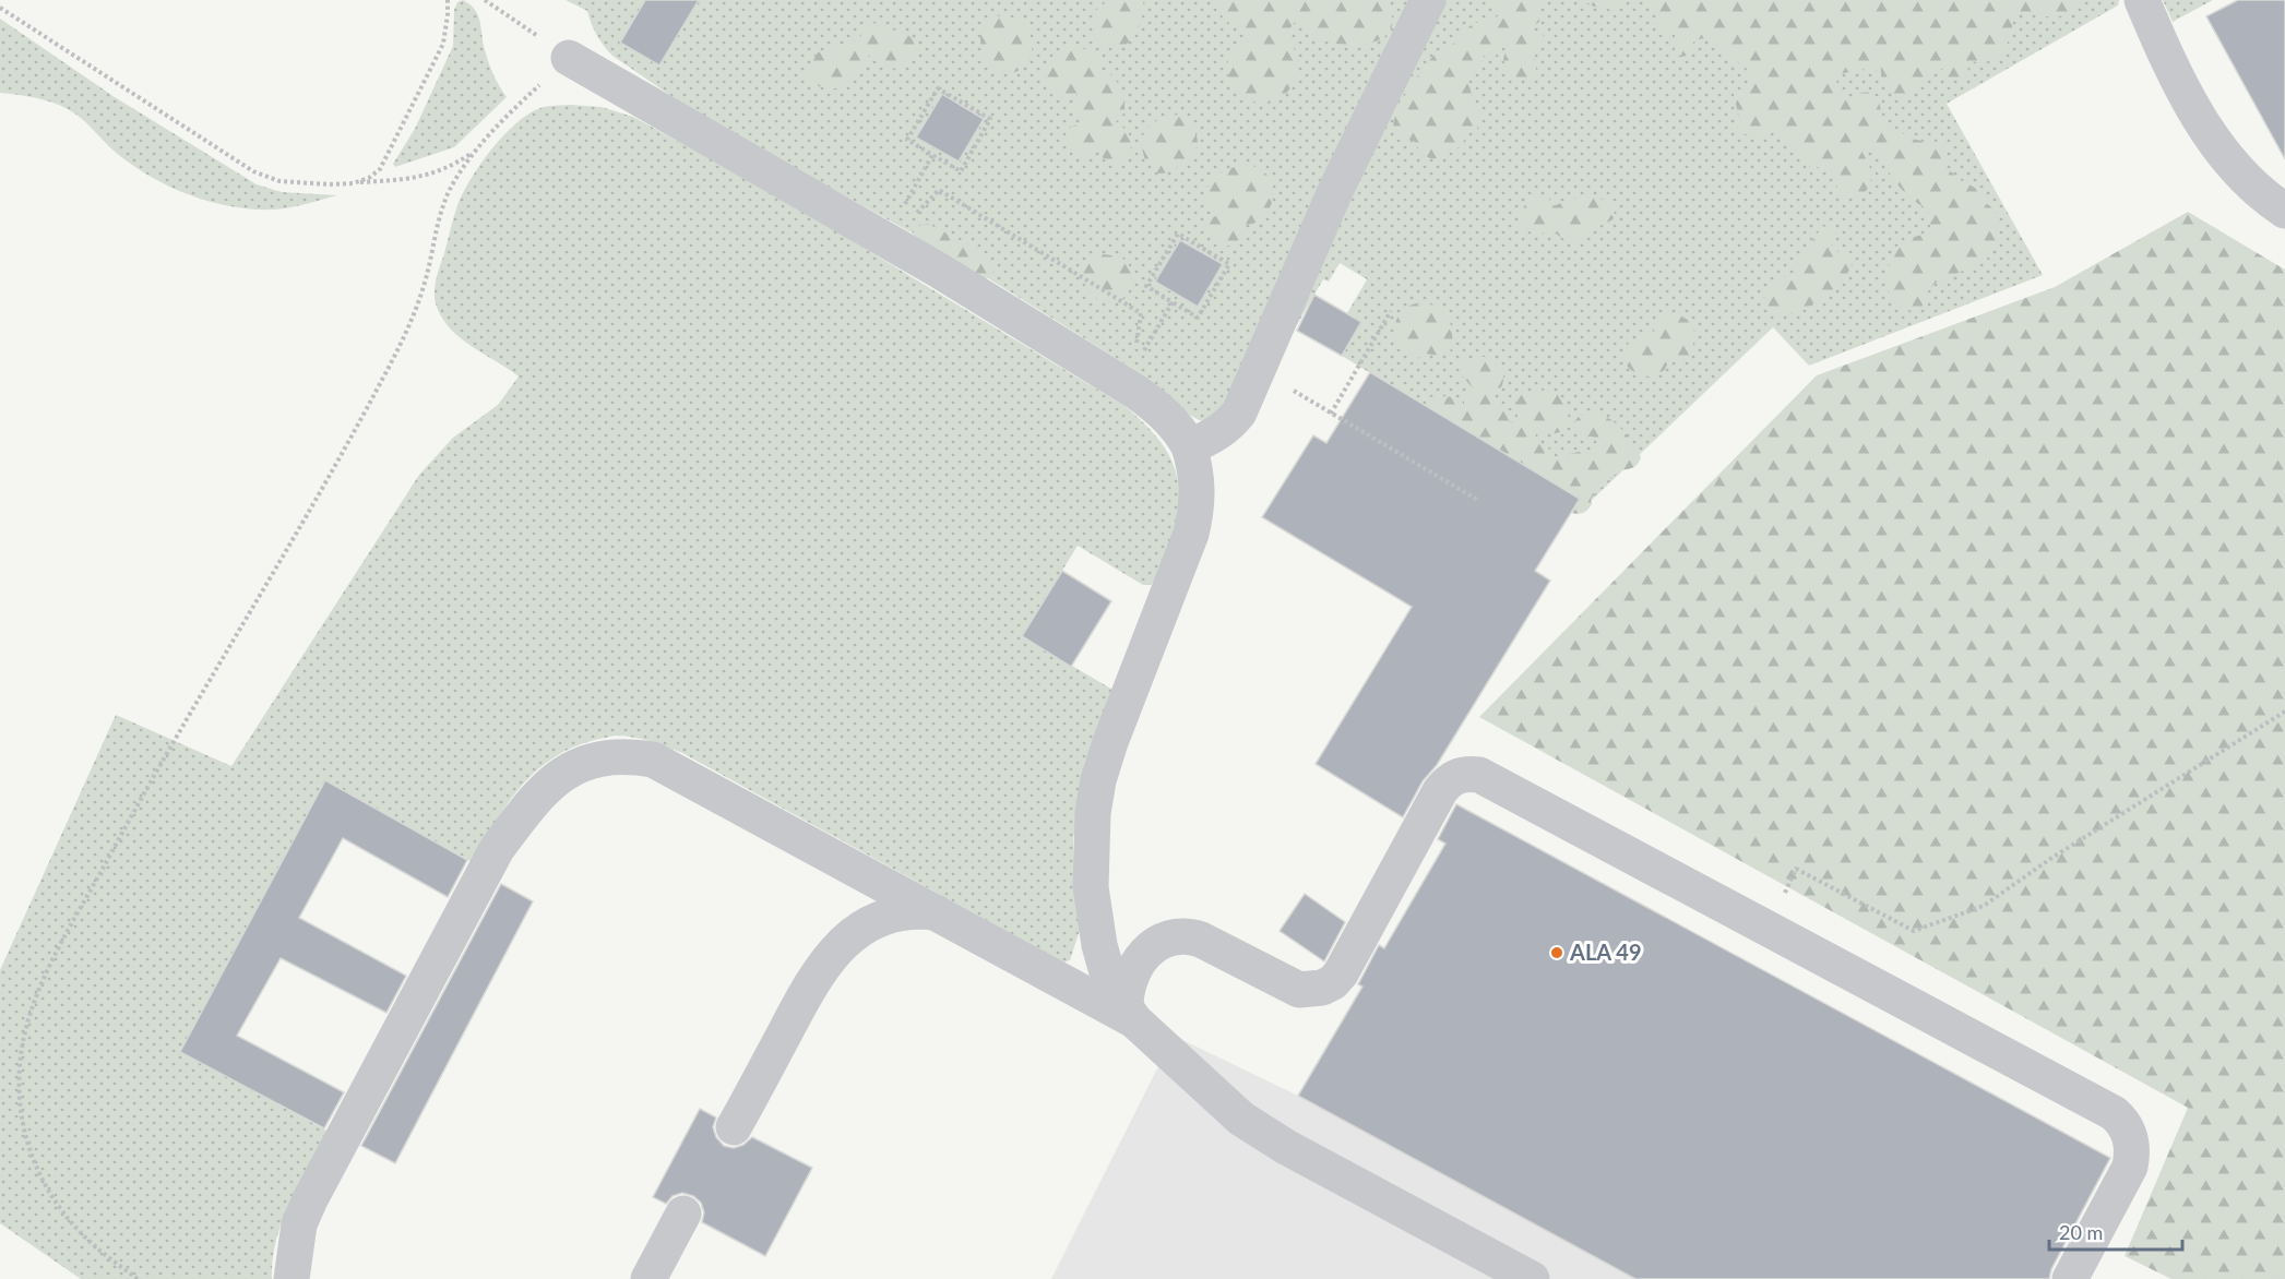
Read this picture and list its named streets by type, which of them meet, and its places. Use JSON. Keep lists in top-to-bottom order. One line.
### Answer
{"places":["ALA 49"],"scale_bar":"20 m"}
